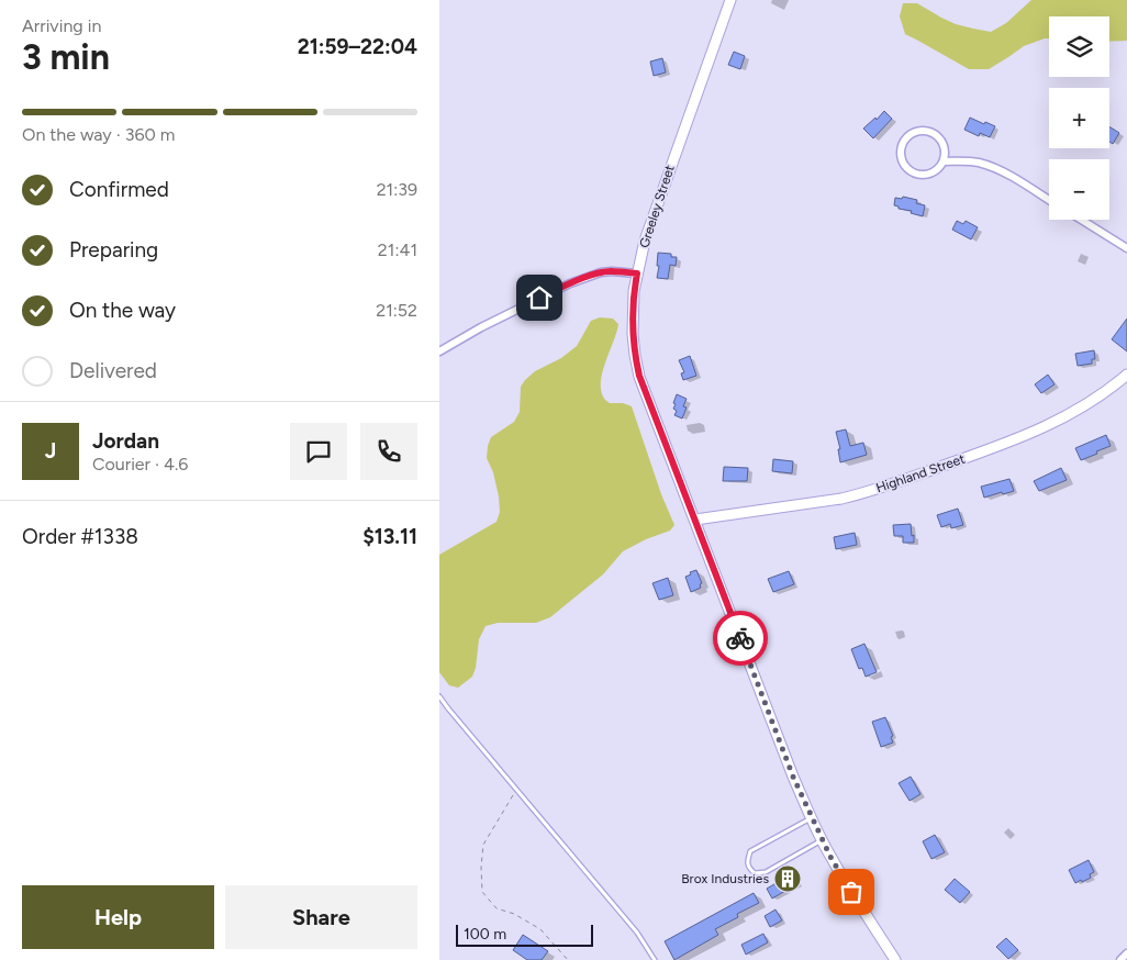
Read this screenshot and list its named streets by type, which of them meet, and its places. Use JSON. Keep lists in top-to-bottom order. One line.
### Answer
{"streets":{"street":["Greeley Street","Highland Street"]},"crossings":[["Greeley Street","Highland Street"]],"places":{"building":["Brox Industries"]},"scale_bar":"100 m","page":{"heading":["3 min","Arriving in","21:59–22:04"],"panel":["Jordan","Courier · 4.6","Order #1338","$13.11"],"map_buttons":["+","−"],"bar":"On the way · 360 m","list":[["Confirmed","21:39"],["Preparing","21:41"],["On the way","21:52"],"Delivered"],"round":"J","buttons":["Help","Share"],"scale":"100 m"}}
